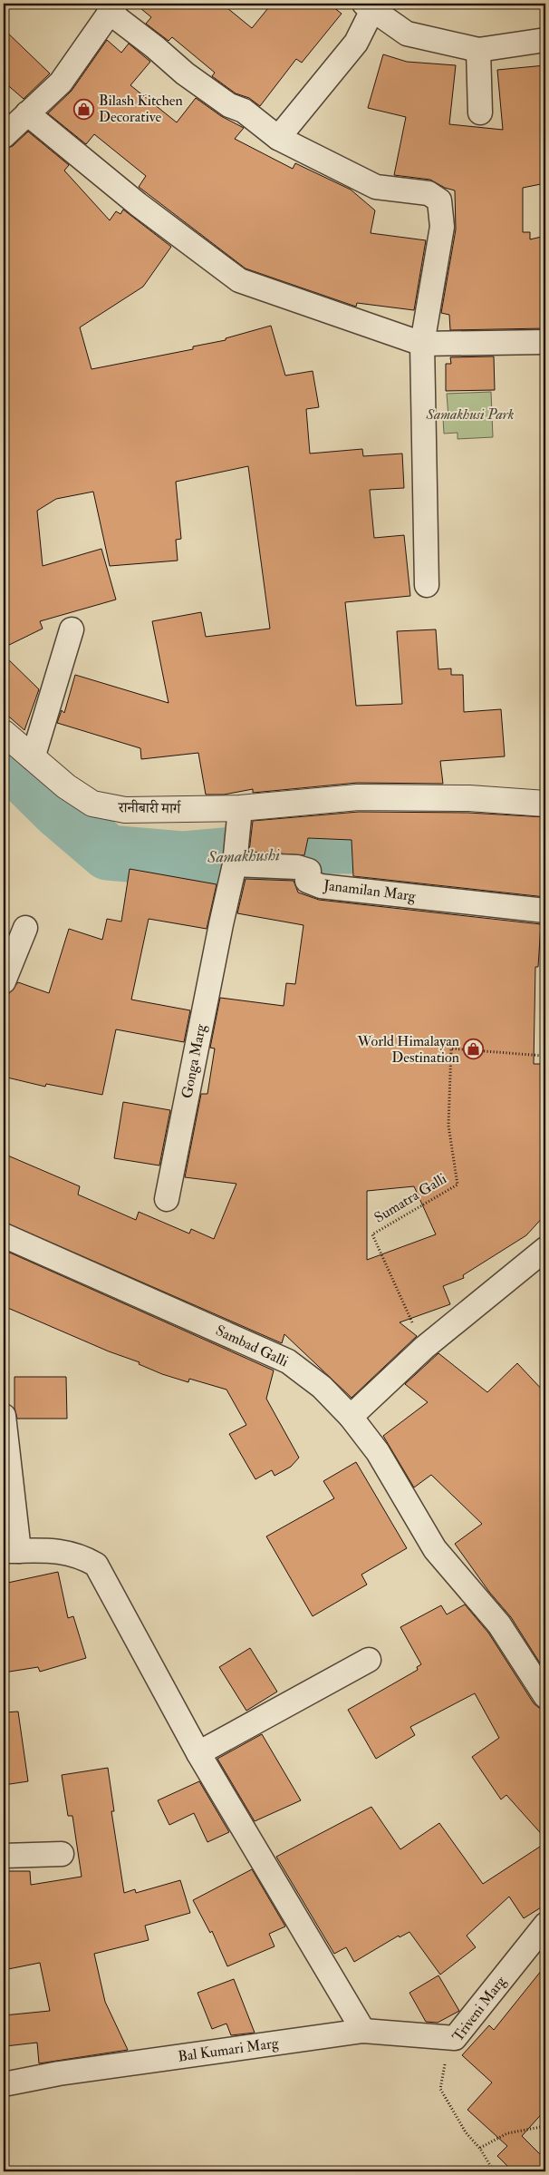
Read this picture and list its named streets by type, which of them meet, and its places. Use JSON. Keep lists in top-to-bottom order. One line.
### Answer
{"streets":{"street":["रानीबारी मार्ग","Janamilan Marg","Gonga Marg","Sambad Galli","Triveni Marg","Bal Kumari Marg"],"path":["Sumatra Galli"]},"crossings":[["Janamilan Marg","Gonga Marg"],["Janamilan Marg","Sumatra Galli"],["Triveni Marg","Bal Kumari Marg"]],"water":["Samakhushi"],"parks":["Samakhusi Park"],"places":{"shop":["Bilash Kitchen Decorative","World Himalayan Destination"]}}
